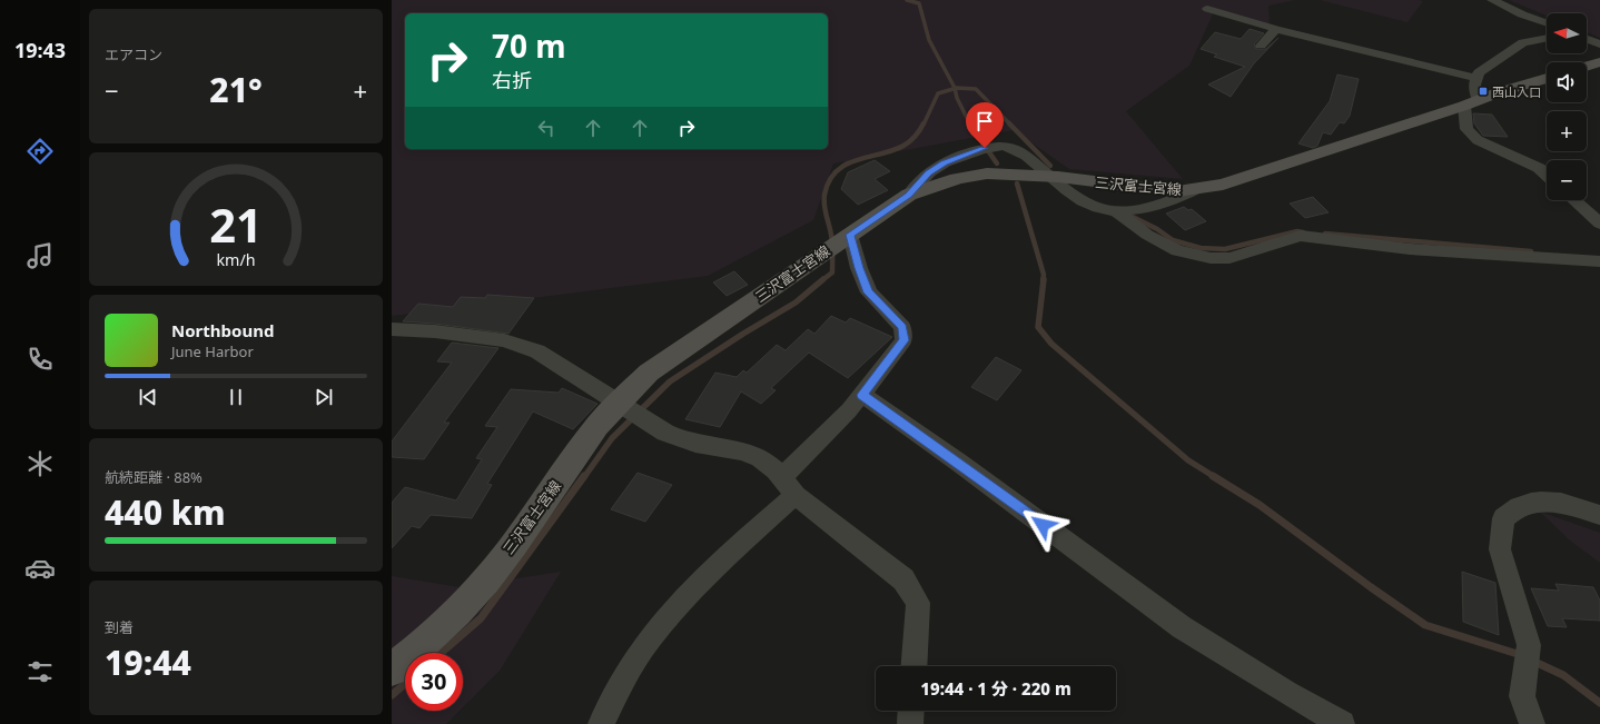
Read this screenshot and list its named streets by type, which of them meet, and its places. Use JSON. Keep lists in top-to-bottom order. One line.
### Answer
{"streets":{"main road":["三沢富士宮線"]},"places":{"transit":["西山入口"]},"north":"left","page":{"tabs":"19:43","tile":["エアコン",["航続距離 · 88%","440 km"],["到着","19:44"]],"map_buttons":["+","−"],"turn":["70 m","右折"],"heat":["−","21°","+"],"song":["Northbound","June Harbor"],"limit":"30","trip":"19:44 · 1 分 · 220 m","gauge":["21","km/h"]}}
